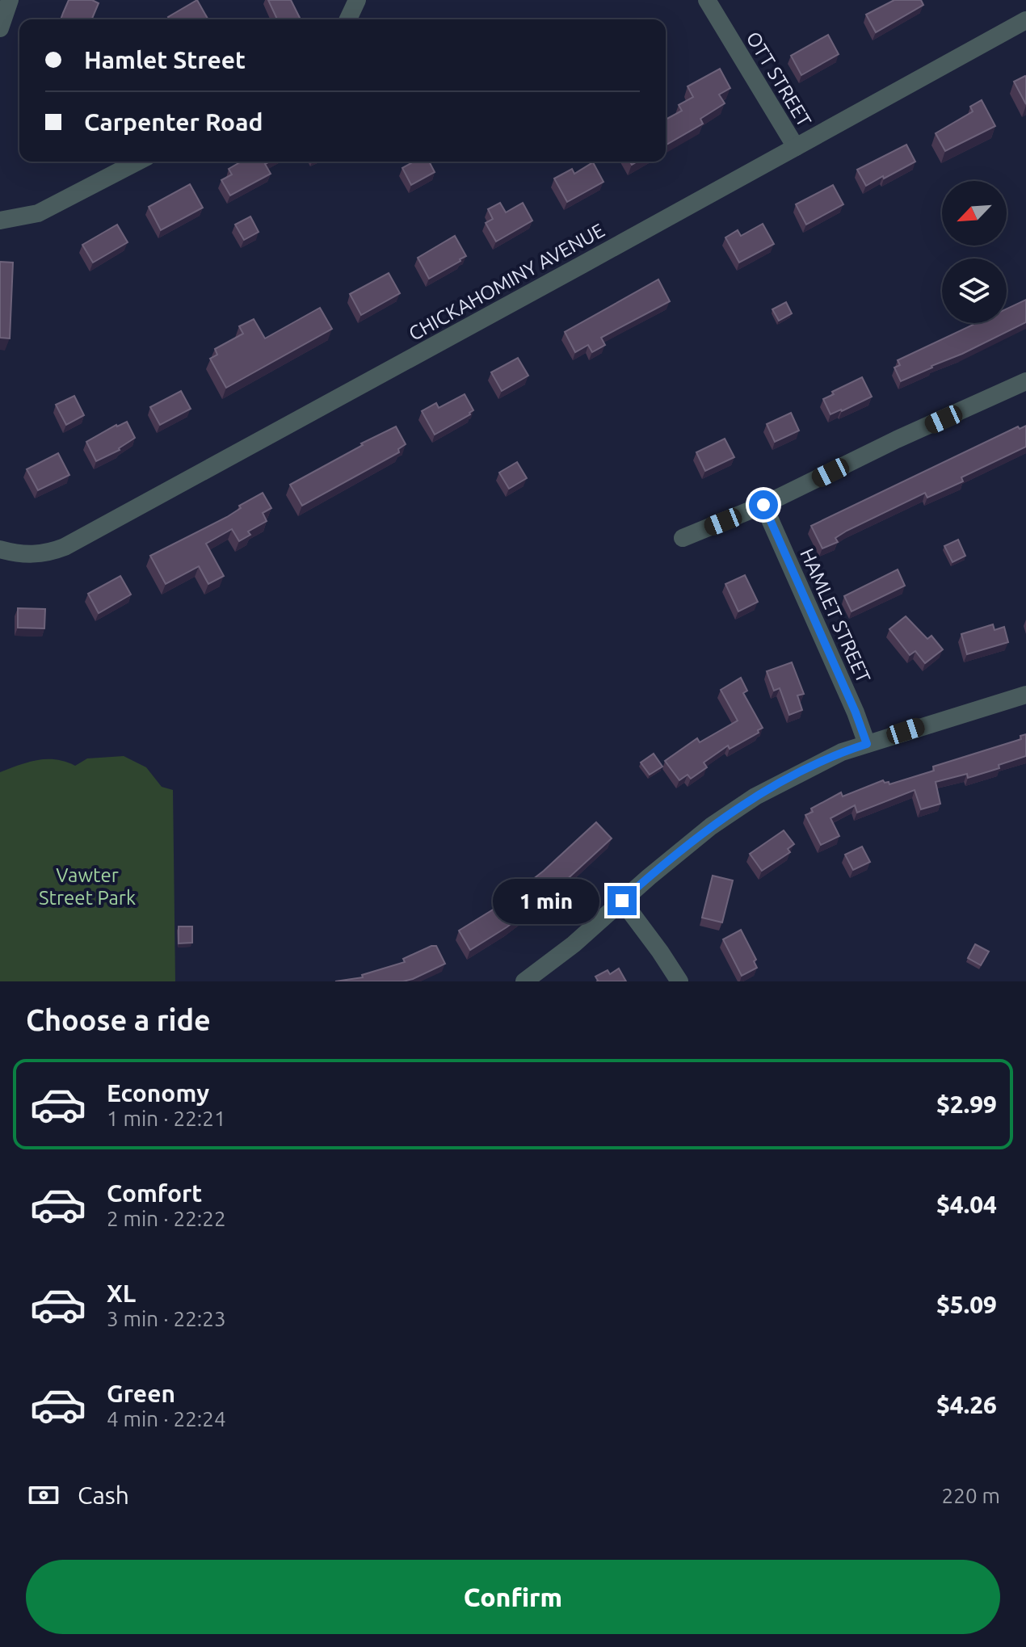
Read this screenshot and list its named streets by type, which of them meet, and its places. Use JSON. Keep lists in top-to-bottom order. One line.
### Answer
{"streets":{"street":["OTT STREET","CHICKAHOMINY AVENUE","HAMLET STREET"]},"crossings":[["OTT STREET","CHICKAHOMINY AVENUE"]],"parks":["Vawter Street Park"],"north":"bottom left","page":{"banner":["Hamlet Street","Carpenter Road"],"bubble":"1 min","heading":"Choose a ride","list":[{"name":"Economy","note":"1 min · 22:21","value":"$2.99"},{"name":"Comfort","note":"2 min · 22:22","value":"$4.04"},{"name":"XL","note":"3 min · 22:23","value":"$5.09"},{"name":"Green","note":"4 min · 22:24","value":"$4.26"}],"pay":["Cash","220 m"],"buttons":"Confirm"}}
